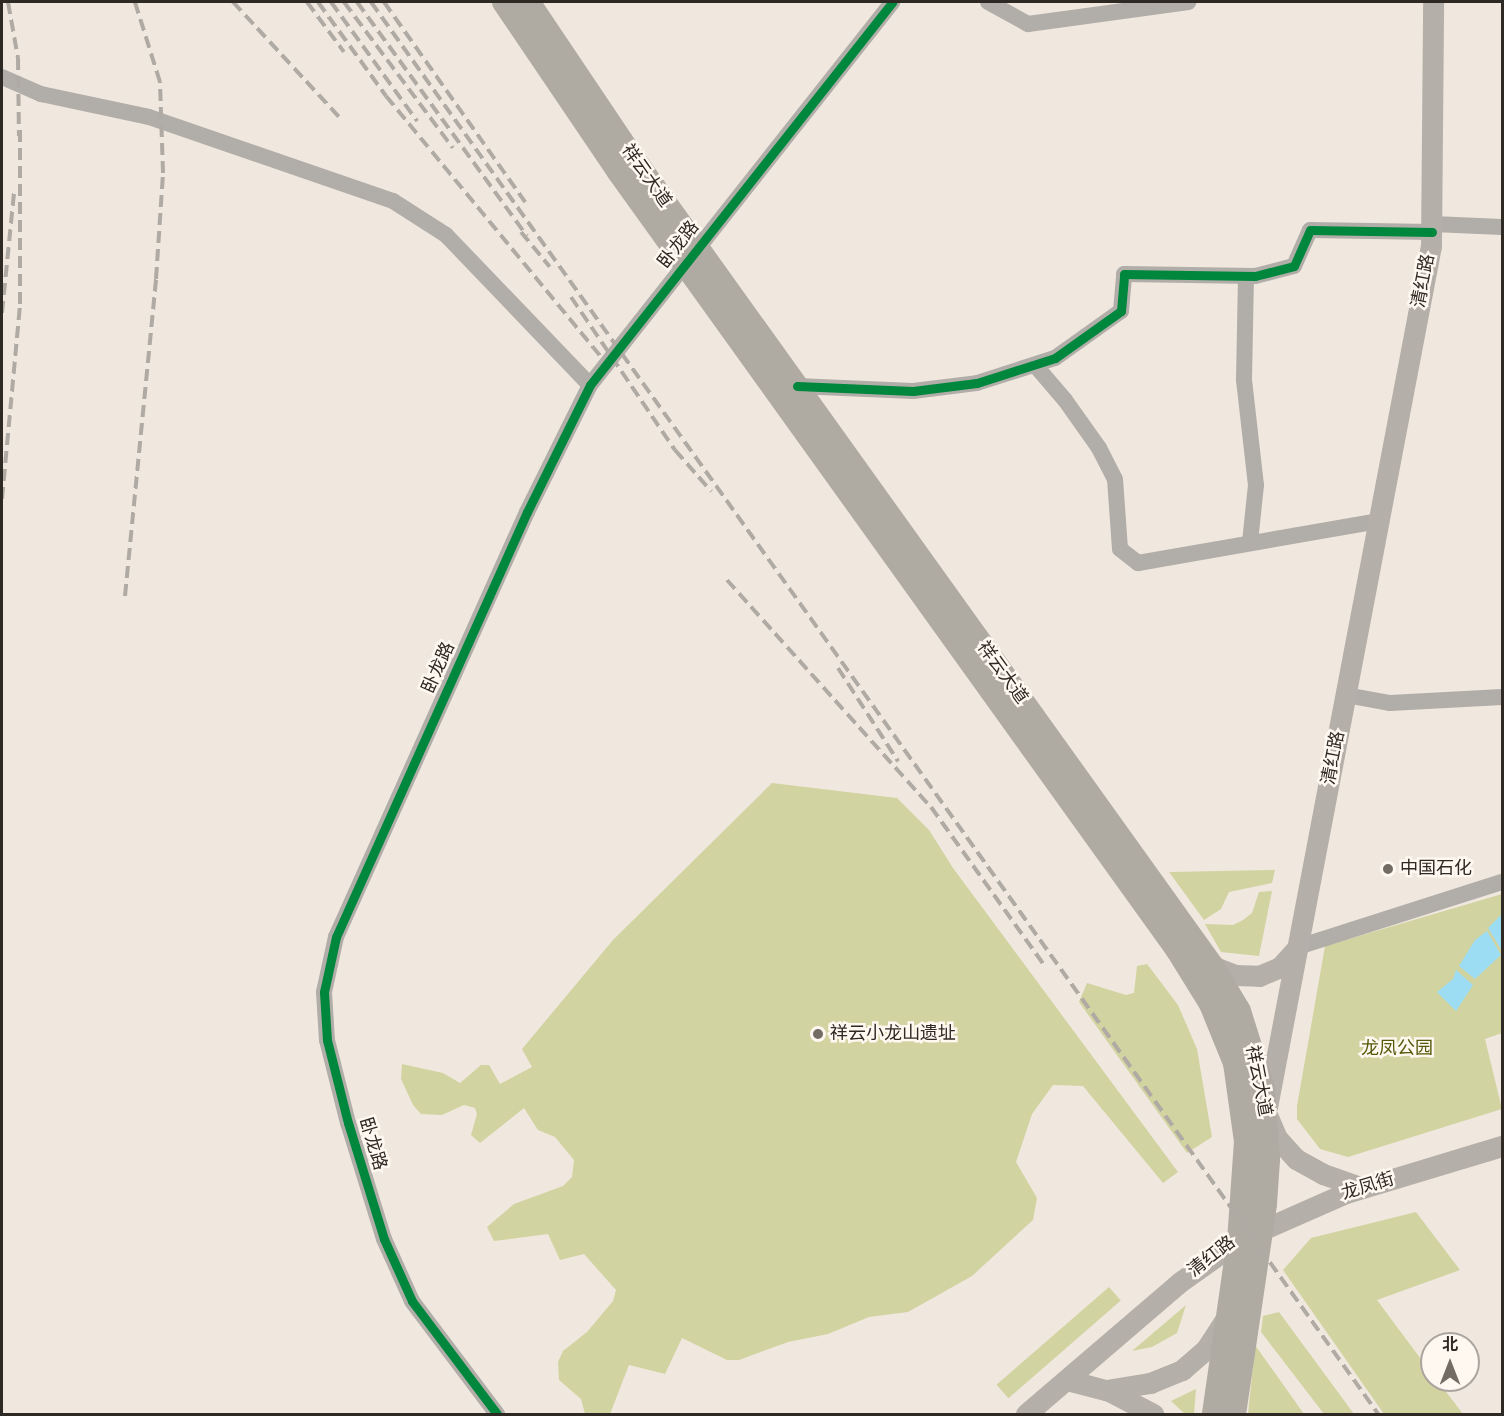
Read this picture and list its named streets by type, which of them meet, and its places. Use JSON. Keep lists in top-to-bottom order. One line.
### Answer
{"streets":{"highway":["祥云大道"],"main road":["清红路","龙凤街"],"street":["卧龙路"]},"crossings":[["祥云大道","卧龙路"],["祥云大道","清红路"],["祥云大道","龙凤街"],["清红路","龙凤街"]],"parks":["龙凤公园"],"places":["中国石化","祥云小龙山遗址"],"north":"top"}
